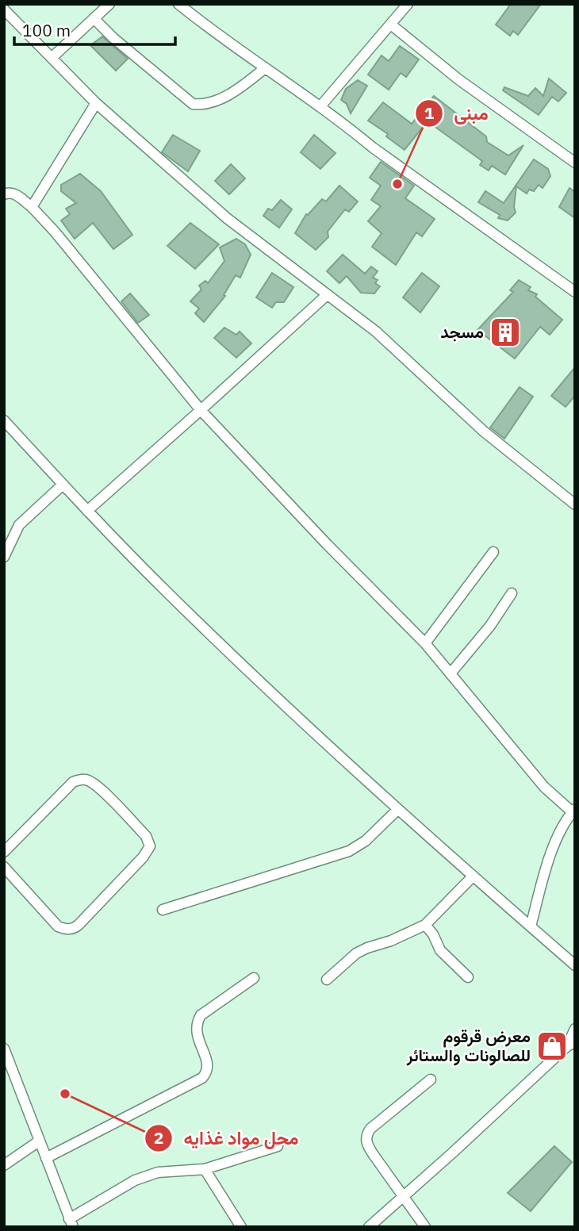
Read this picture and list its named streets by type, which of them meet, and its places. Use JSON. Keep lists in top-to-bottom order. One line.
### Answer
{"places":{"other":["مبنى","محل مواد غذايه"],"building":["مسجد"],"shop":["معرض قرقوم للصالونات والستائر"]},"scale_bar":"100 m"}
